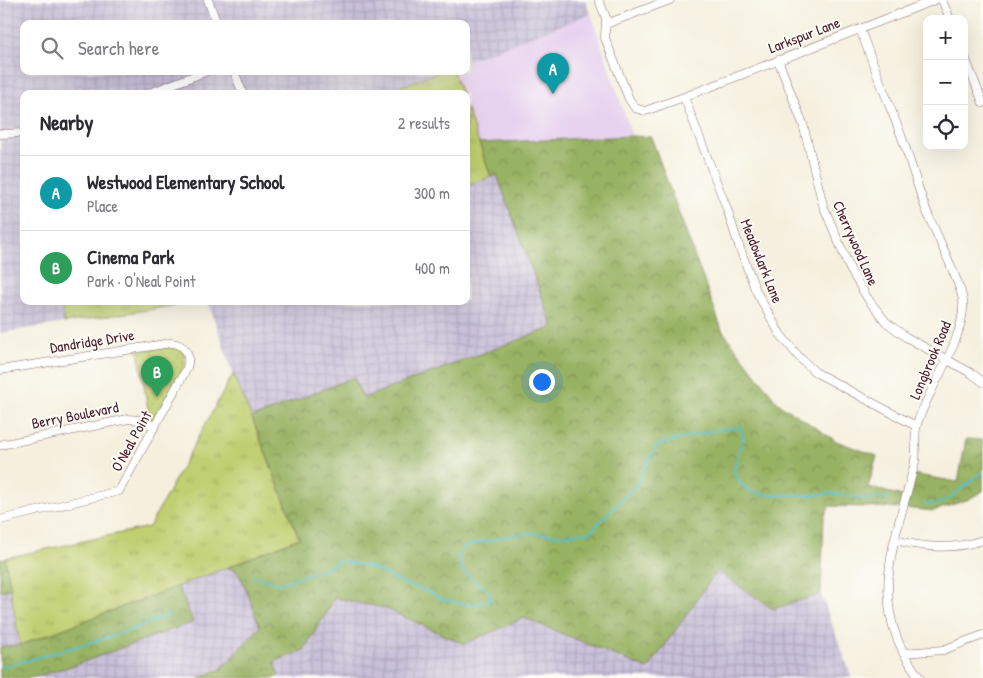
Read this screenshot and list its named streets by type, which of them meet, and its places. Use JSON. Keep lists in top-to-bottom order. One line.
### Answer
{"streets":{"street":["Larkspur Lane","Cherrywood Lane","Meadowlark Lane","Dandridge Drive","Longbrook Road","Berry Boulevard","O'Neal Point"]},"crossings":[["Larkspur Lane","Cherrywood Lane"],["Larkspur Lane","Meadowlark Lane"],["Larkspur Lane","Longbrook Road"],["Cherrywood Lane","Longbrook Road"],["Meadowlark Lane","Longbrook Road"],["Dandridge Drive","O'Neal Point"],["Berry Boulevard","O'Neal Point"]],"page":{"map_buttons":["+","−"],"search":"Search here","pins":["A","B"],"heading":["Nearby","2 results"],"list":[{"mark":"A","name":"Westwood Elementary School","note":"Place","value":"300 m"},{"mark":"B","name":"Cinema Park","note":"Park · O'Neal Point","value":"400 m"}]}}
